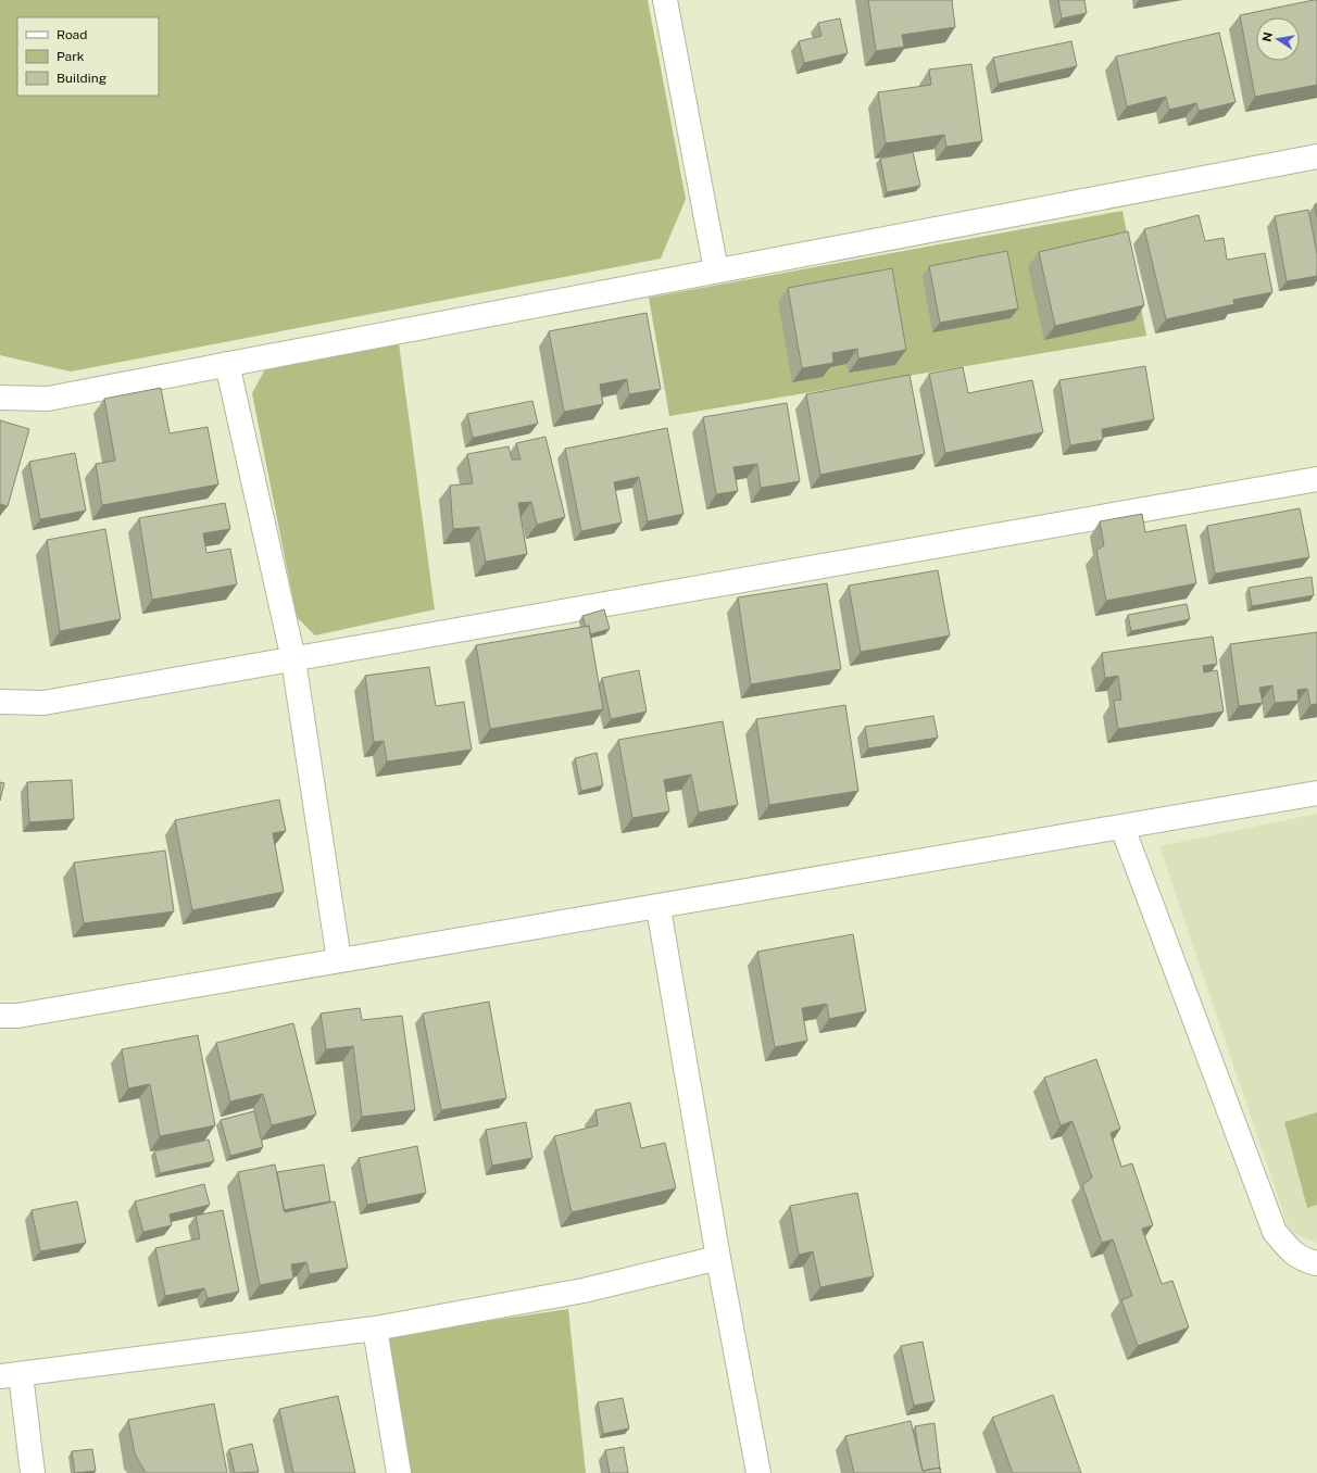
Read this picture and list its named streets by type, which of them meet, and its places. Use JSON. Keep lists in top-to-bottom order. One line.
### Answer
{"legend":["Road","Park","Building"],"north":"left"}
